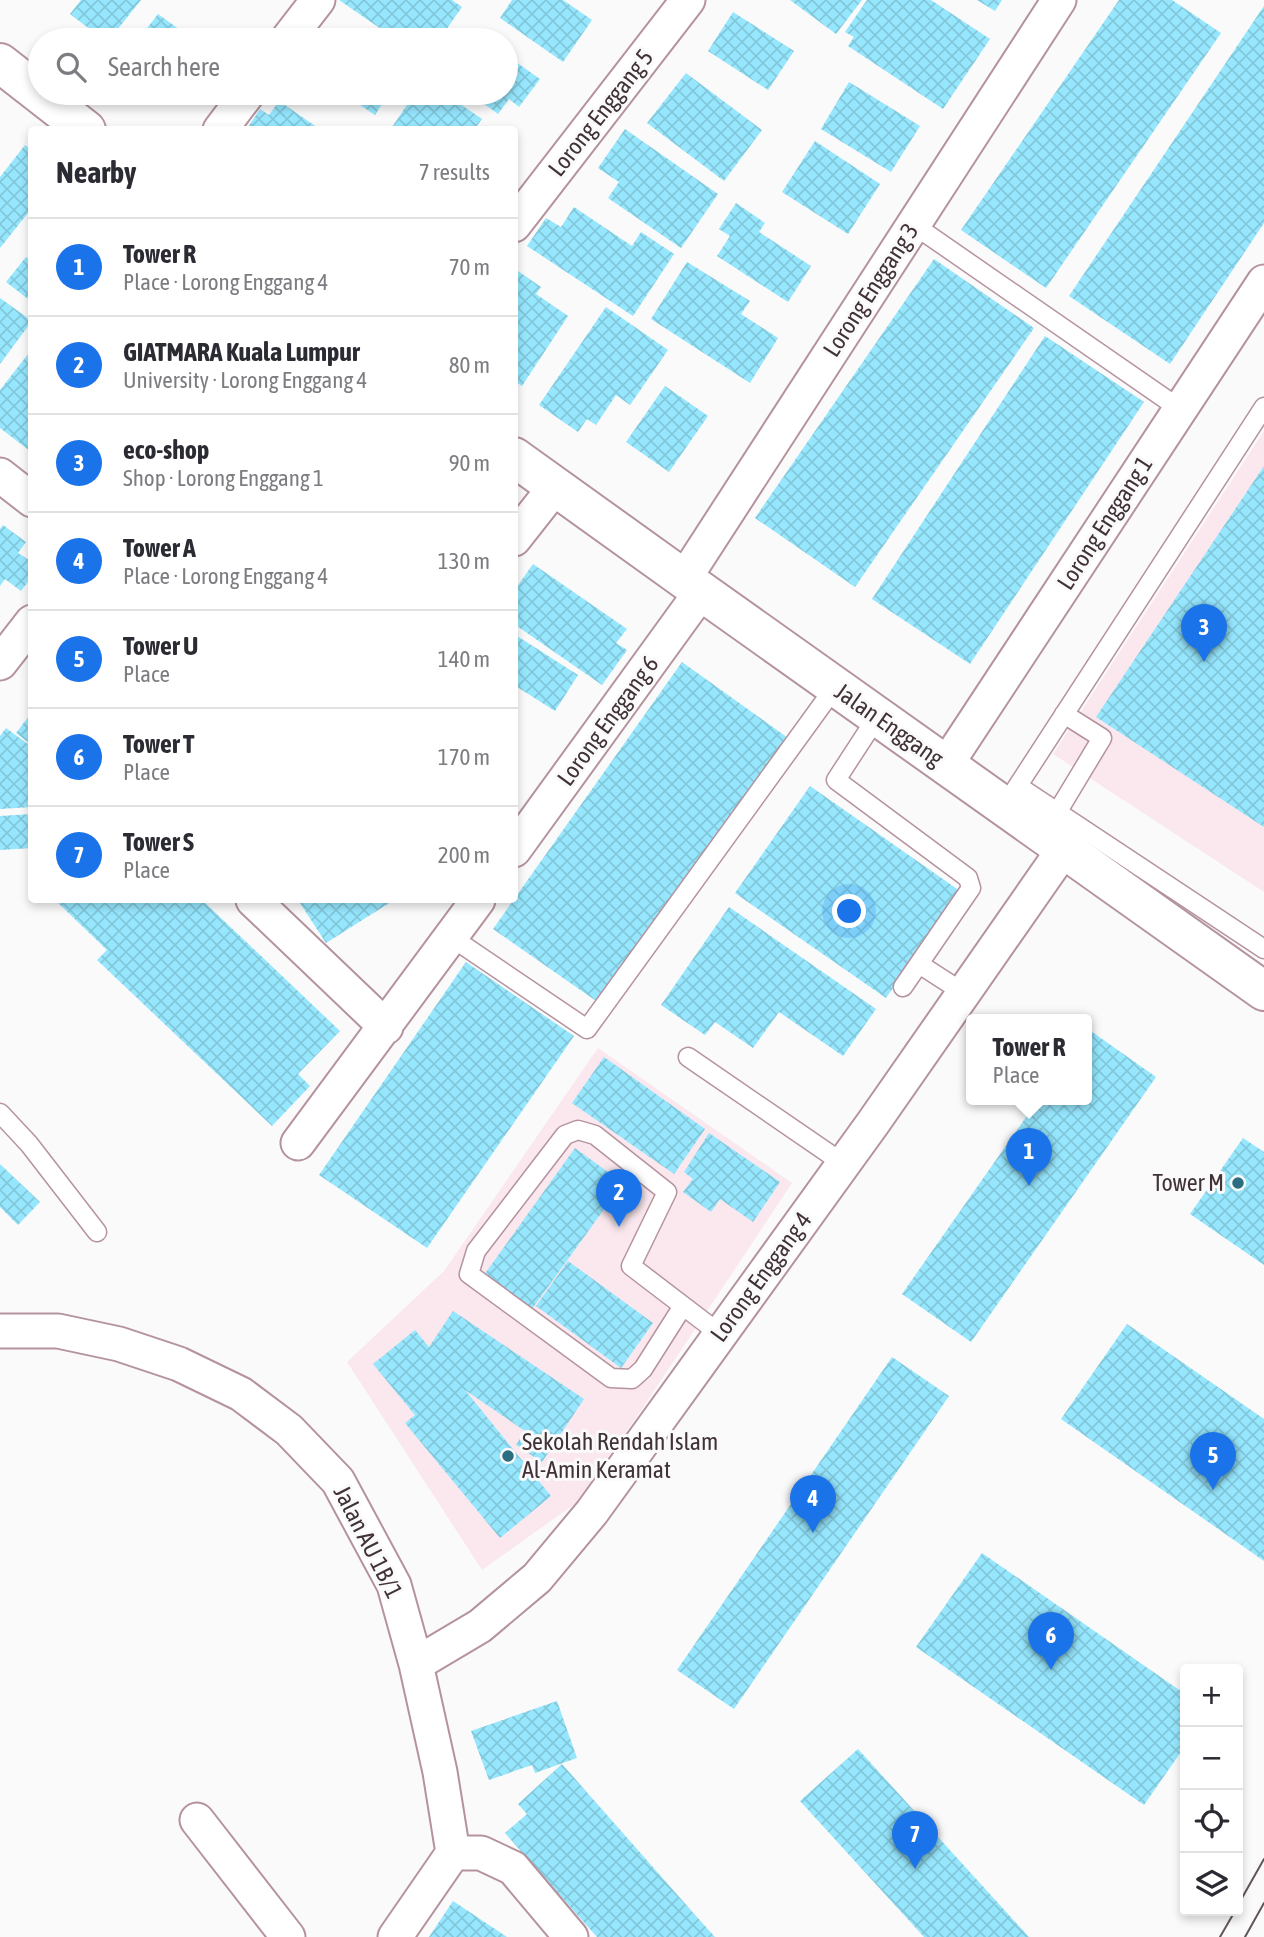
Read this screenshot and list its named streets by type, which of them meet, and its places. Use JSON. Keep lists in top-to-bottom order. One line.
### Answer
{"streets":{"main road":["Jalan Enggang"],"street":["Lorong Enggang 5","Lorong Enggang 3","Lorong Enggang 1","Lorong Enggang 6","Lorong Enggang 4","Jalan AU 1B/1"]},"crossings":[["Lorong Enggang 3","Lorong Enggang 6"],["Lorong Enggang 3","Jalan Enggang"],["Lorong Enggang 1","Jalan Enggang"],["Lorong Enggang 6","Jalan Enggang"],["Jalan Enggang","Lorong Enggang 4"],["Lorong Enggang 4","Jalan AU 1B/1"]],"places":["Tower M","Sekolah Rendah Islam Al-Amin Keramat"],"page":{"search":"Search here","heading":["Nearby","7 results"],"list":[{"mark":"1","name":"Tower R","note":"Place · Lorong Enggang 4","value":"70 m"},{"mark":"2","name":"GIATMARA Kuala Lumpur","note":"University · Lorong Enggang 4","value":"80 m"},{"mark":"3","name":"eco-shop","note":"Shop · Lorong Enggang 1","value":"90 m"},{"mark":"4","name":"Tower A","note":"Place · Lorong Enggang 4","value":"130 m"},{"mark":"5","name":"Tower U","note":"Place","value":"140 m"},{"mark":"6","name":"Tower T","note":"Place","value":"170 m"},{"mark":"7","name":"Tower S","note":"Place","value":"200 m"}],"pins":["3","1","2","5","4","6","7"],"popup":["Tower R","Place"],"map_buttons":["+","−"]}}
